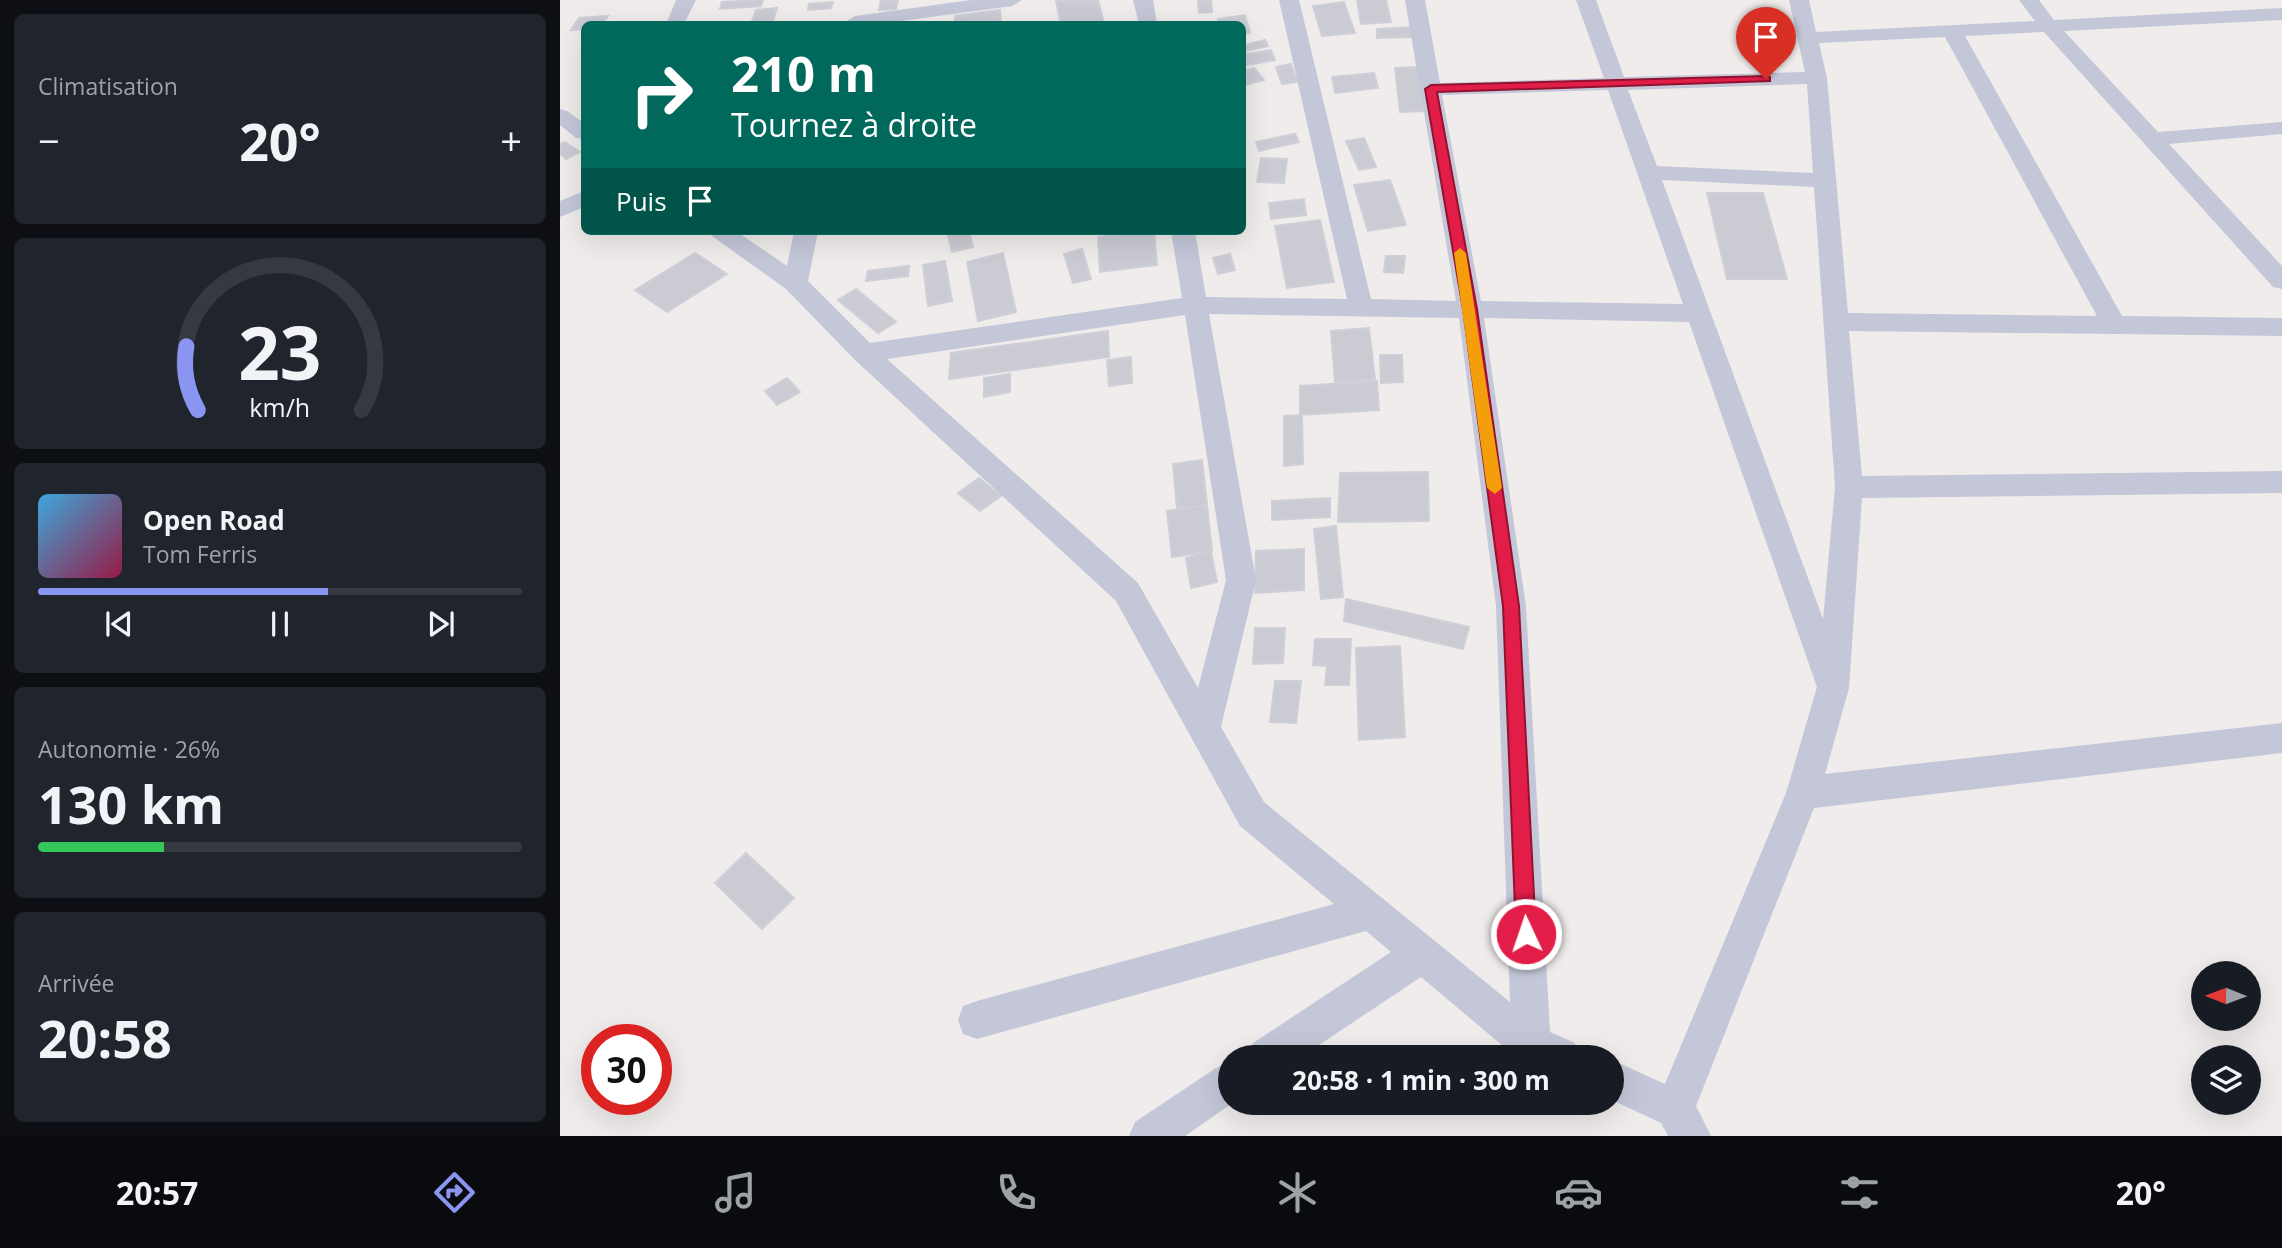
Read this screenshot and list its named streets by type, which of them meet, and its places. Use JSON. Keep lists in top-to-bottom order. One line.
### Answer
{"north":"left","page":{"tile":["Climatisation",["Autonomie · 26%","130 km"],["Arrivée","20:58"]],"turn":["210 m","Tournez à droite"],"heat":["−","20°","+"],"then":"Puis","song":["Open Road","Tom Ferris"],"limit":"30","trip":"20:58 · 1 min · 300 m","tabs":["20:57","20°"],"gauge":["23","km/h"]}}
